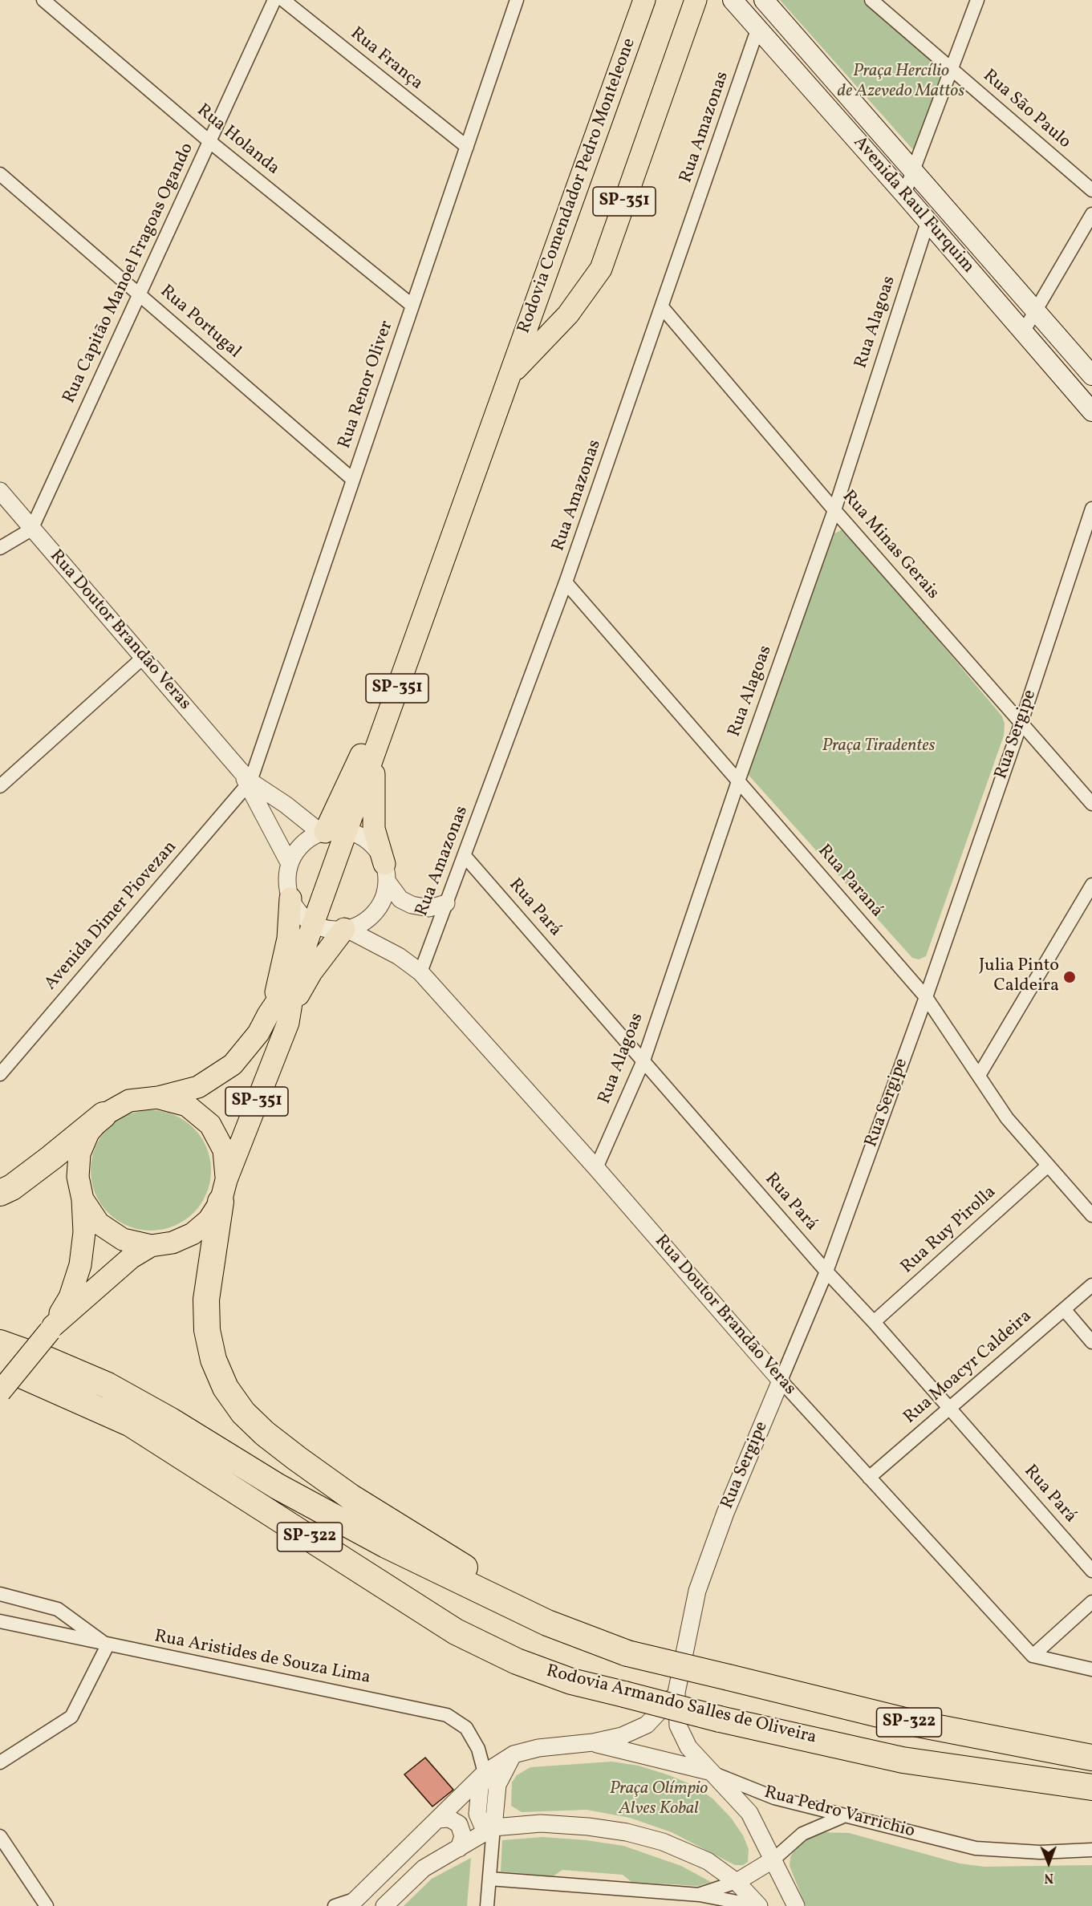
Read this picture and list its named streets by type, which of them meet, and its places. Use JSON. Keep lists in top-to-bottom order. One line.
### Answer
{"streets":{"highway":["SP-322","Rodovia Armando Salles de Oliveira"],"main road":["Rodovia Comendador Pedro Monteleone","SP-351","Avenida Raul Furquim"],"street":["Rua França","Rua São Paulo","Rua Amazonas","Rua Holanda","Rua Capitão Manoel Fragoas Ogando","Rua Portugal","Rua Alagoas","Rua Renor Oliver","Rua Minas Gerais","Rua Doutor Brandão Veras","Rua Sergipe","Rua Paraná","Rua Pará","Avenida Dimer Piovezan","Rua Ruy Pirolla","Rua Moacyr Caldeira","Rua Aristides de Souza Lima","Rua Pedro Varrichio"]},"crossings":[["Rua França","Rua Renor Oliver"],["Rua Amazonas","Avenida Raul Furquim"],["Rua Amazonas","Rua Minas Gerais"],["Rua Amazonas","Rua Doutor Brandão Veras"],["Rua Amazonas","Rua Paraná"],["Rua Amazonas","Rua Pará"],["Rua Holanda","Rua Capitão Manoel Fragoas Ogando"],["Rua Holanda","Rua Renor Oliver"],["Rodovia Comendador Pedro Monteleone","SP-351"],["Avenida Raul Furquim","Rua Alagoas"],["Rua Capitão Manoel Fragoas Ogando","Rua Portugal"],["Rua Capitão Manoel Fragoas Ogando","Rua Doutor Brandão Veras"],["Rua Portugal","Rua Renor Oliver"],["Rua Alagoas","Rua Minas Gerais"],["Rua Alagoas","Rua Doutor Brandão Veras"],["Rua Alagoas","Rua Paraná"],["Rua Alagoas","Rua Pará"],["Rua Renor Oliver","Rua Doutor Brandão Veras"],["Rua Renor Oliver","Avenida Dimer Piovezan"],["Rua Minas Gerais","Rua Sergipe"],["Rua Doutor Brandão Veras","Rua Sergipe"],["Rua Doutor Brandão Veras","Avenida Dimer Piovezan"],["Rua Doutor Brandão Veras","Rua Moacyr Caldeira"],["Rua Sergipe","Rua Paraná"],["Rua Sergipe","Rua Pará"],["Rua Sergipe","Rua Pedro Varrichio"],["Rua Paraná","Rua Ruy Pirolla"],["Rua Pará","Rua Ruy Pirolla"],["Rua Pará","Rua Moacyr Caldeira"]],"parks":["Praça Hercílio de Azevedo Mattos","Praça Tiradentes","Praça Olímpio Alves Kobal"],"places":["Julia Pinto Caldeira"],"north":"bottom"}
